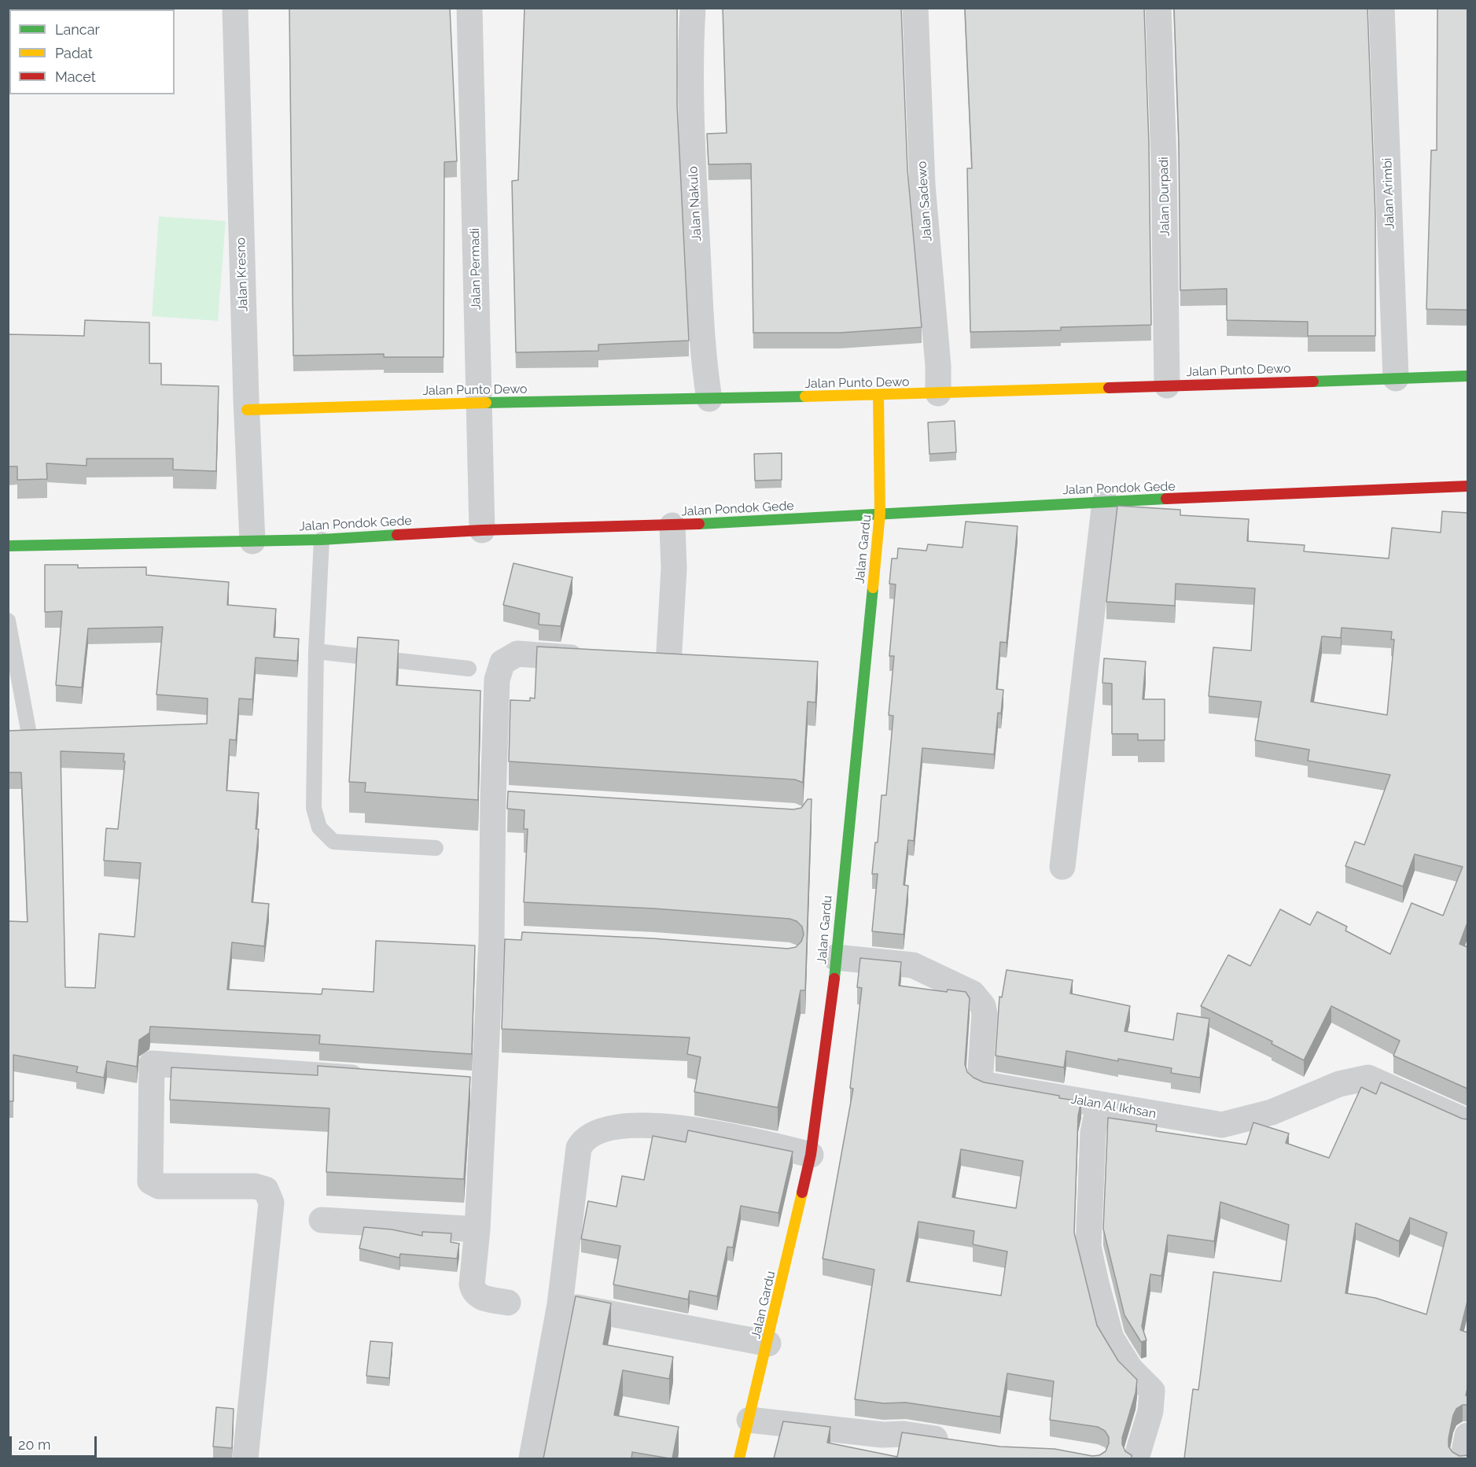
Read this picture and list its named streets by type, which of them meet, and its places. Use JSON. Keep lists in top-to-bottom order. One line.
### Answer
{"streets":{"street":["Jalan Arimbi","Jalan Durpadi","Jalan Sadewo","Jalan Nakulo","Jalan Permadi","Jalan Kresno","Jalan Punto Dewo","Jalan Pondok Gede","Jalan Gardu","Jalan Al Ikhsan"]},"crossings":[["Jalan Arimbi","Jalan Punto Dewo"],["Jalan Durpadi","Jalan Punto Dewo"],["Jalan Sadewo","Jalan Punto Dewo"],["Jalan Nakulo","Jalan Punto Dewo"],["Jalan Permadi","Jalan Punto Dewo"],["Jalan Permadi","Jalan Pondok Gede"],["Jalan Kresno","Jalan Punto Dewo"],["Jalan Kresno","Jalan Pondok Gede"],["Jalan Punto Dewo","Jalan Gardu"],["Jalan Pondok Gede","Jalan Gardu"],["Jalan Gardu","Jalan Al Ikhsan"]],"legend":["Lancar","Padat","Macet"],"scale_bar":"20 m"}
